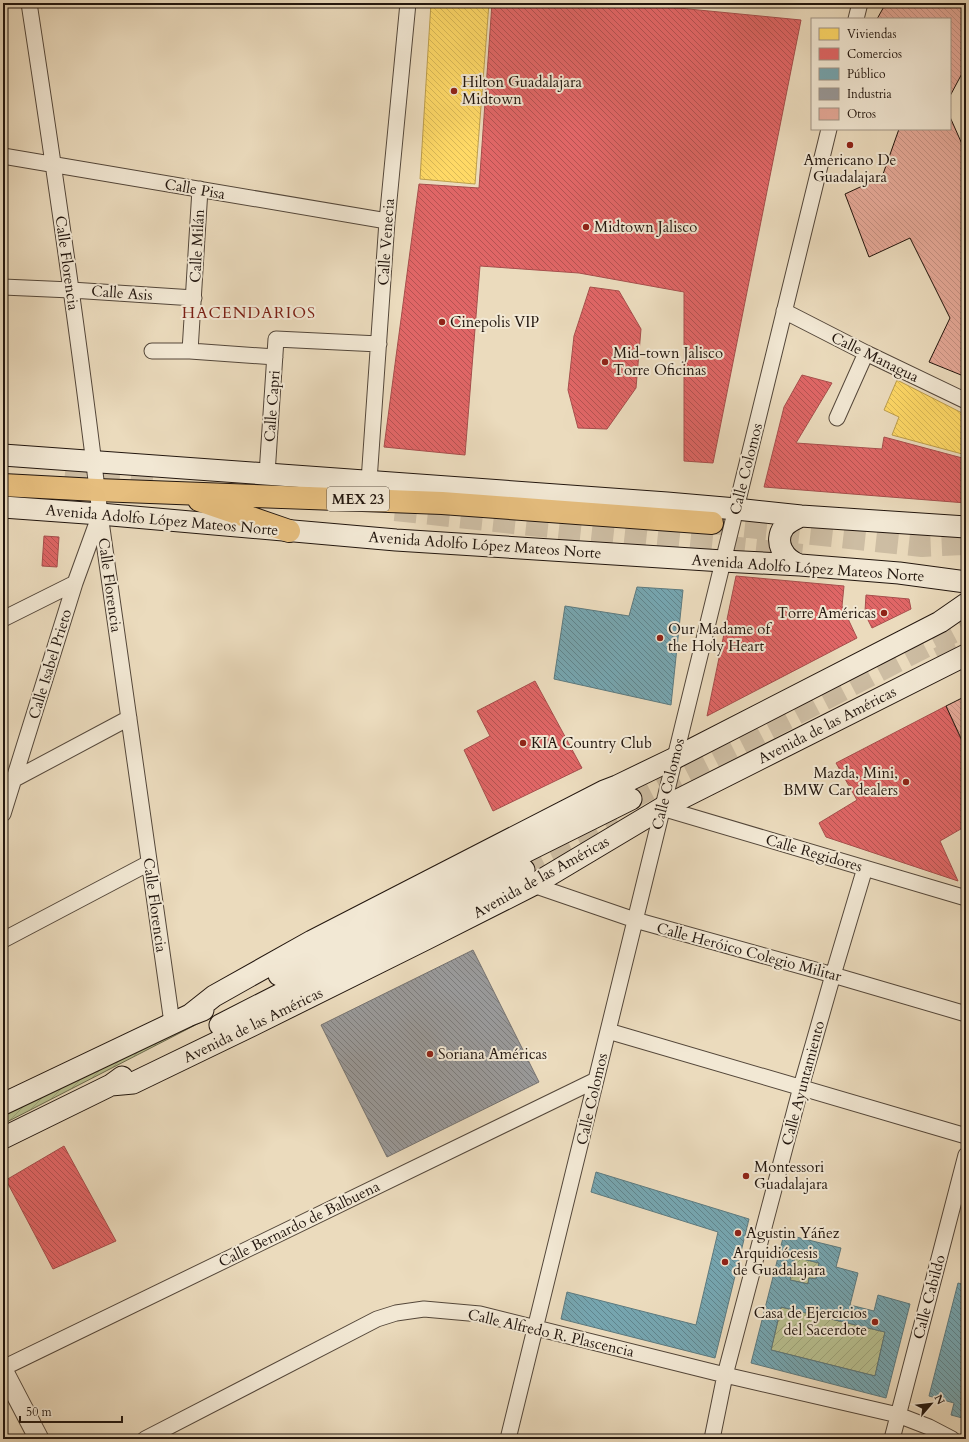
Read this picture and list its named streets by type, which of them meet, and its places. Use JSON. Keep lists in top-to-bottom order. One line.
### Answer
{"streets":{"main road":["MEX 23","Avenida Adolfo López Mateos Norte","Avenida de las Américas"],"street":["Calle Pisa","Calle Venecia","Calle Milán","Calle Florencia","Calle Asis","Calle Managua","Calle Capri","Calle Colomos","Calle Isabel Prieto","Calle Regidores","Calle Heróico Colegio Militar","Calle Ayuntamiento","Calle Bernardo de Balbuena","Calle Cabildo","Calle Alfredo R. Plascencia"]},"crossings":[["Calle Pisa","Calle Venecia"],["Calle Pisa","Calle Milán"],["Calle Pisa","Calle Florencia"],["Calle Venecia","Calle Capri"],["Calle Milán","Calle Asis"],["Calle Florencia","Calle Asis"],["Calle Florencia","Avenida Adolfo López Mateos Norte"],["Calle Florencia","Calle Isabel Prieto"],["Calle Florencia","Avenida de las Américas"],["Calle Managua","Calle Colomos"],["Calle Colomos","Avenida Adolfo López Mateos Norte"],["Calle Colomos","Avenida de las Américas"],["Calle Colomos","Calle Regidores"],["Calle Colomos","Calle Heróico Colegio Militar"],["Calle Colomos","Calle Bernardo de Balbuena"],["Calle Colomos","Calle Alfredo R. Plascencia"],["Avenida Adolfo López Mateos Norte","Calle Isabel Prieto"],["Avenida de las Américas","Calle Regidores"],["Avenida de las Américas","Calle Heróico Colegio Militar"],["Calle Regidores","Calle Ayuntamiento"],["Calle Heróico Colegio Militar","Calle Ayuntamiento"],["Calle Ayuntamiento","Calle Alfredo R. Plascencia"],["Calle Cabildo","Calle Alfredo R. Plascencia"]],"districts":["HACENDARIOS"],"places":["Hilton Guadalajara Midtown","Americano De Guadalajara","Midtown Jalisco","Cinepolis VIP","Mid-town Jalisco Torre Oficinas","Torre Américas","Our Madame of the Holy Heart","KIA Country Club","Mazda, Mini, BMW Car dealers","Soriana Américas","Montessori Guadalajara","Agustin Yáñez","Arquidiócesis de Guadalajara","Casa de Ejercicios del Sacerdote"],"legend":["Viviendas","Comercios","Público","Industria","Otros"],"scale_bar":"50 m","north":"top right"}
